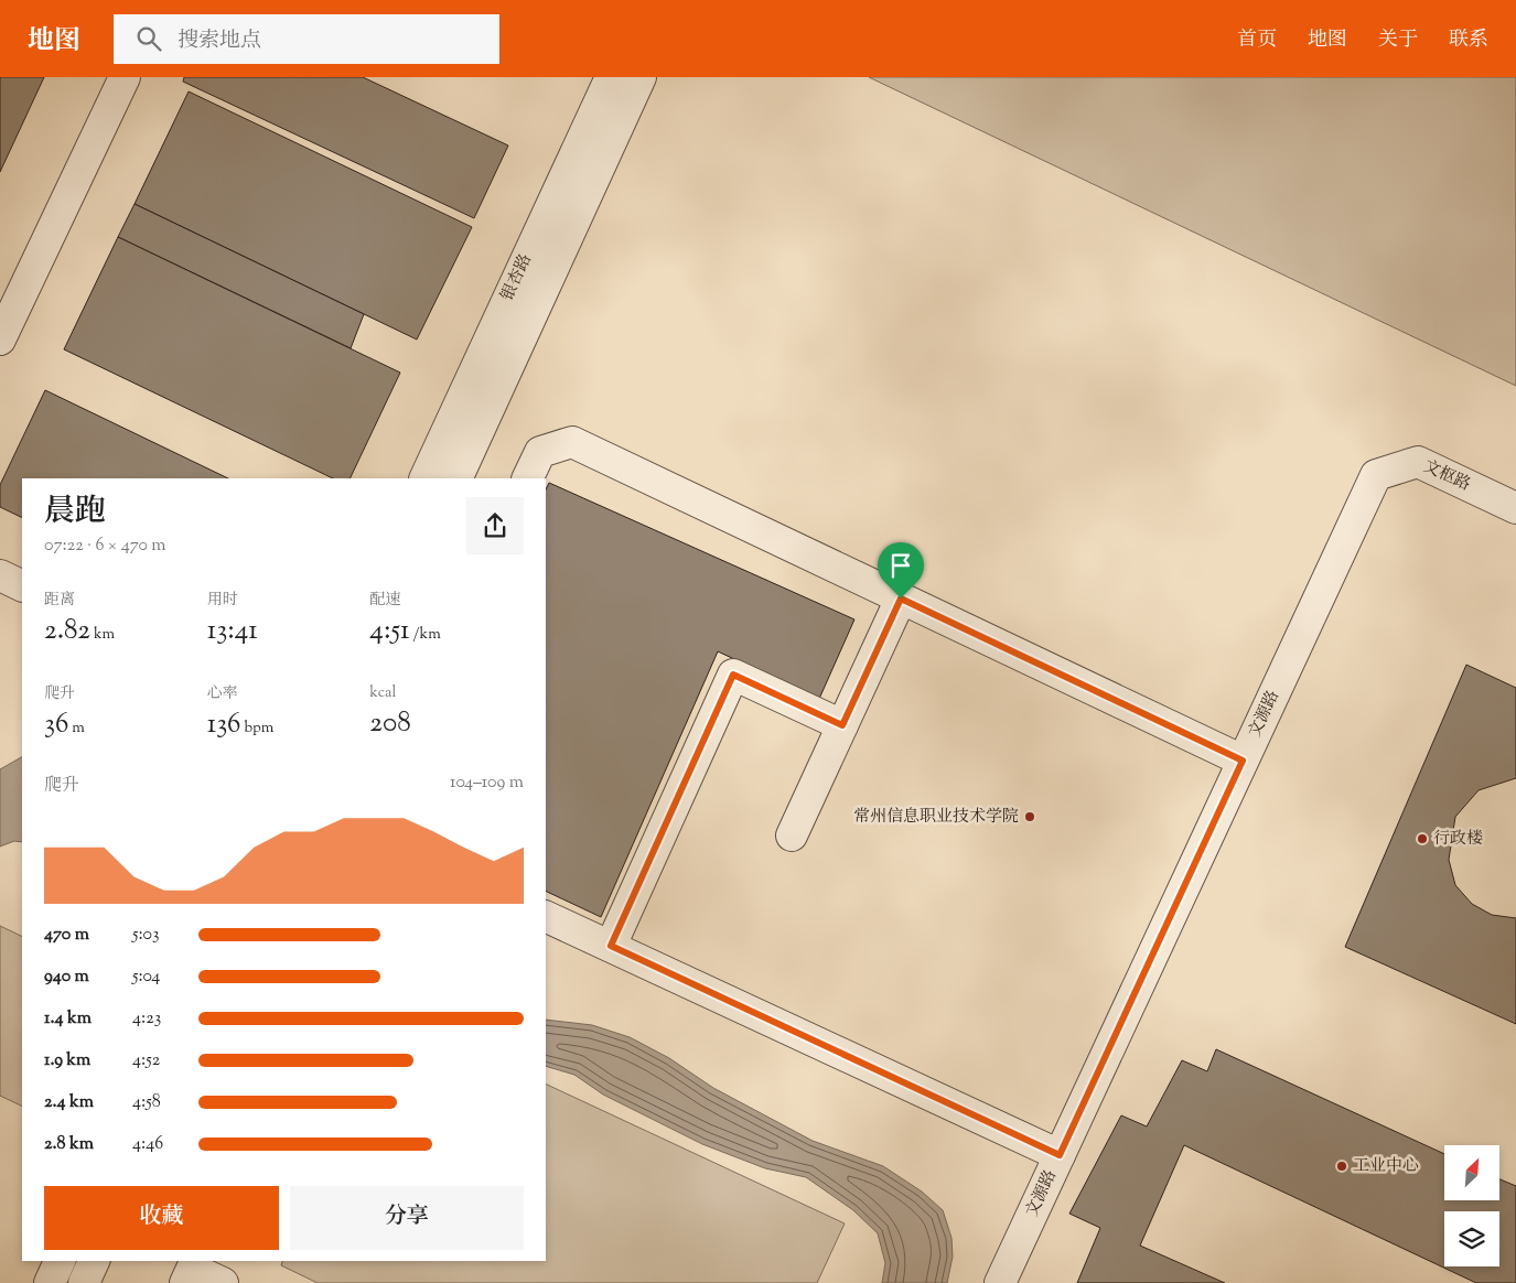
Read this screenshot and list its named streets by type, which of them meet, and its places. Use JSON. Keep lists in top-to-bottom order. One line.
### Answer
{"streets":{"street":["银杏路","文枢路","文源路"]},"crossings":[["文枢路","文源路"]],"places":["常州信息职业技术学院","行政楼","工业中心"],"north":"top right","page":{"header":"地图","search":"搜索地点","nav":["首页","地图","关于","联系"],"heading":["晨跑","07:22 · 6 × 470 m"],"stats":[["距离","2.82 km"],["用时","13:41"],["配速","4:51 /km"],["爬升","36 m"],["心率","136 bpm"],["kcal","208"]],"chart":["爬升","104–109 m"],"list":[{"name":"470 m","note":"5:03"},{"name":"940 m","note":"5:04"},{"name":"1.4 km","note":"4:23"},{"name":"1.9 km","note":"4:52"},{"name":"2.4 km","note":"4:58"},{"name":"2.8 km","note":"4:46"}],"buttons":["收藏","分享"]}}
